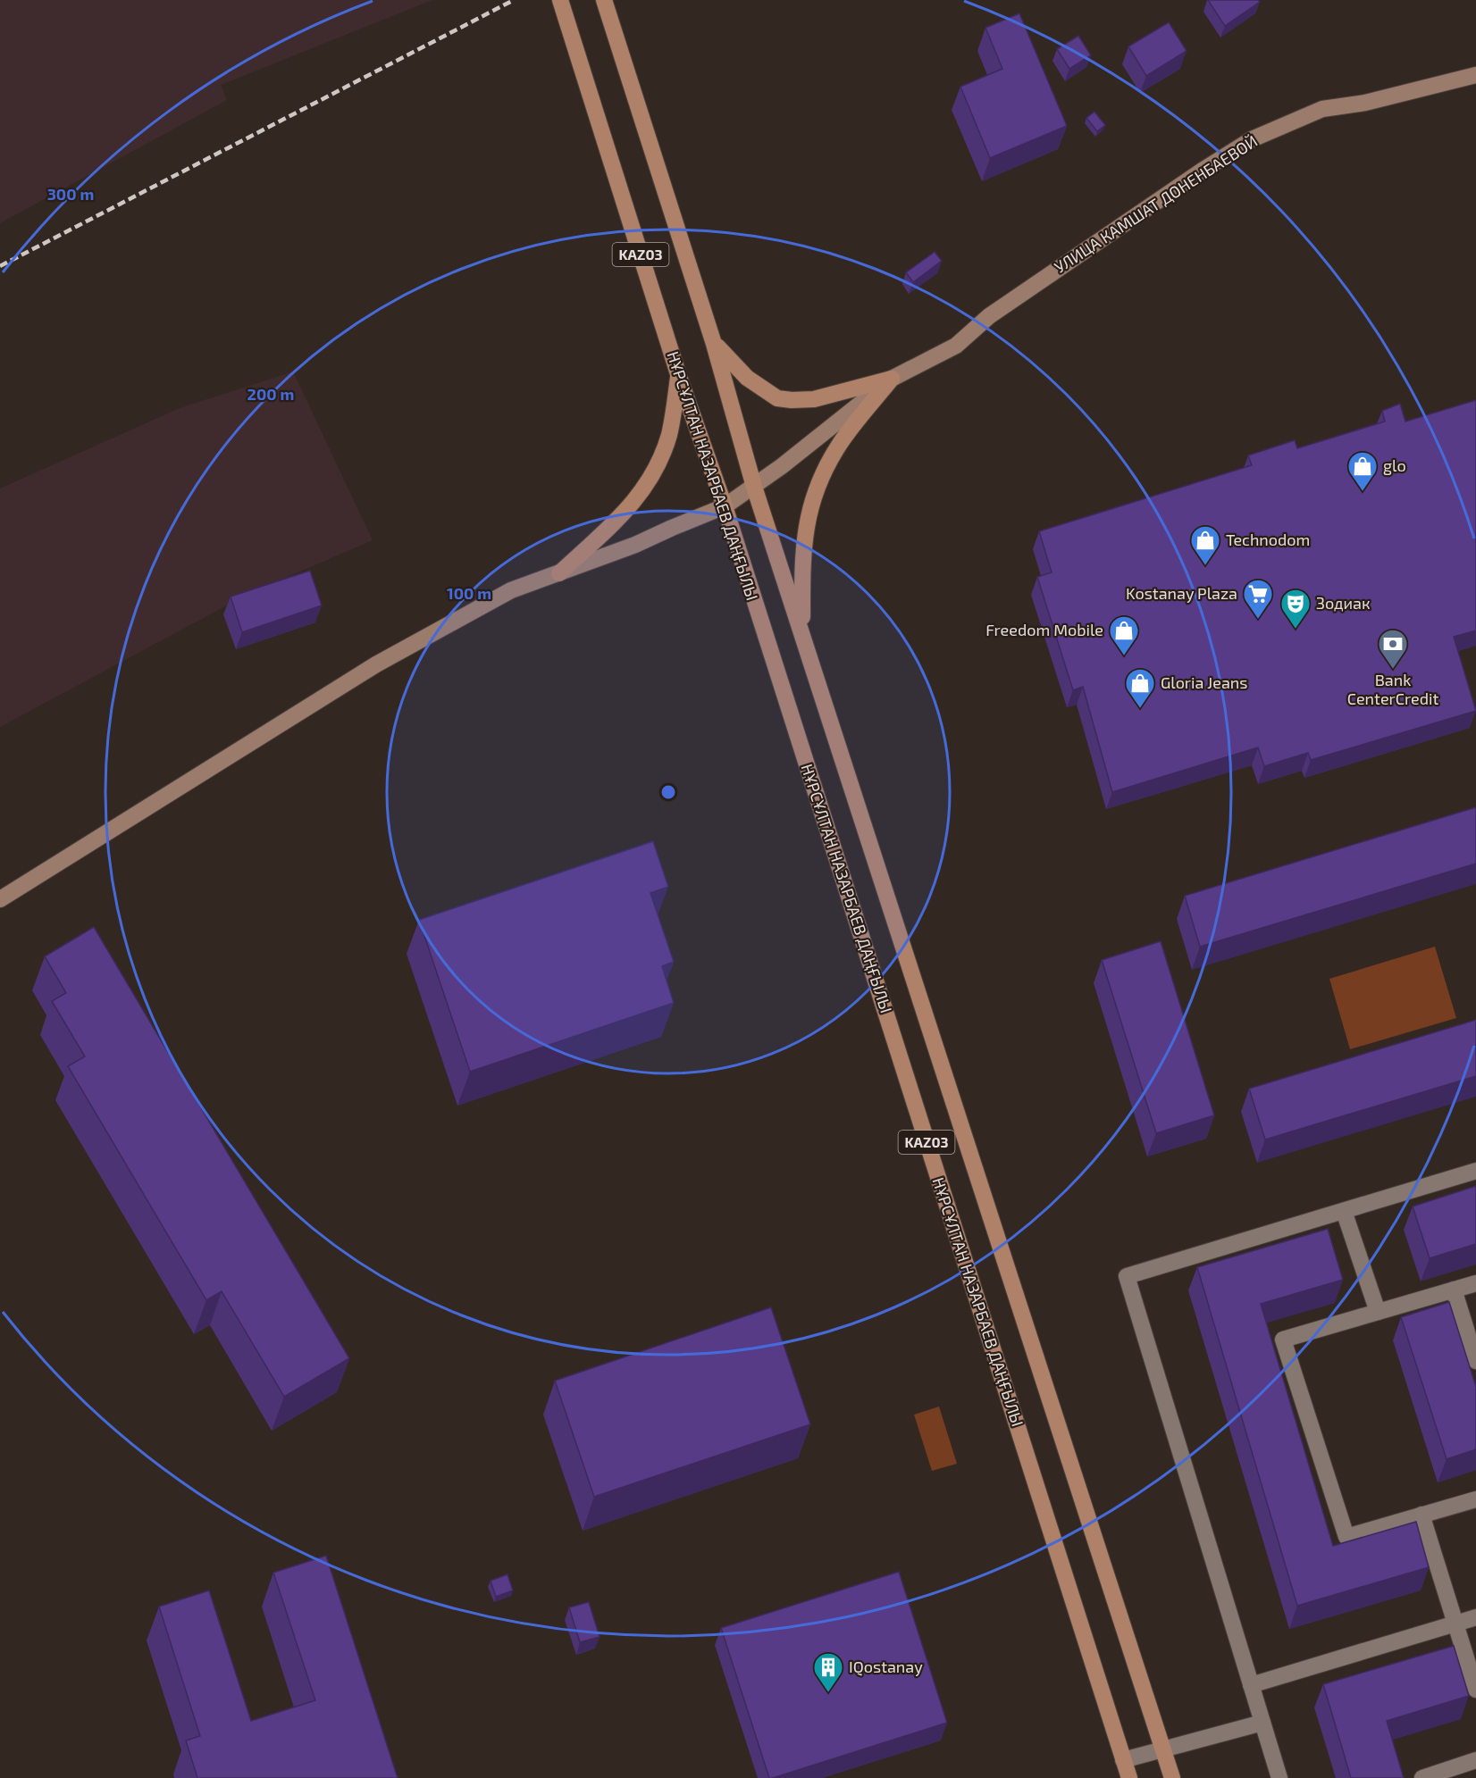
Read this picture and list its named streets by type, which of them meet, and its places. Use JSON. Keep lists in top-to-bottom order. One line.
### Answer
{"streets":{"main road":["KАZ03","НҰРСҰЛТАН НАЗАРБАЕВ ДАҢҒЫЛЫ"],"street":["УЛИЦА КАМШАТ ДОНЕНБАЕВОЙ"]},"crossings":[["УЛИЦА КАМШАТ ДОНЕНБАЕВОЙ","KАZ03"],["УЛИЦА КАМШАТ ДОНЕНБАЕВОЙ","НҰРСҰЛТАН НАЗАРБАЕВ ДАҢҒЫЛЫ"]],"places":{"shop":["glo","Technodom","Freedom Mobile","Gloria Jeans"],"supermarket":["Kostanay Plaza"],"theatre":["Зодиак"],"bank":["Bank CenterCredit"],"building":["IQostanay"]},"rings":["300 m","200 m","100 m"]}
